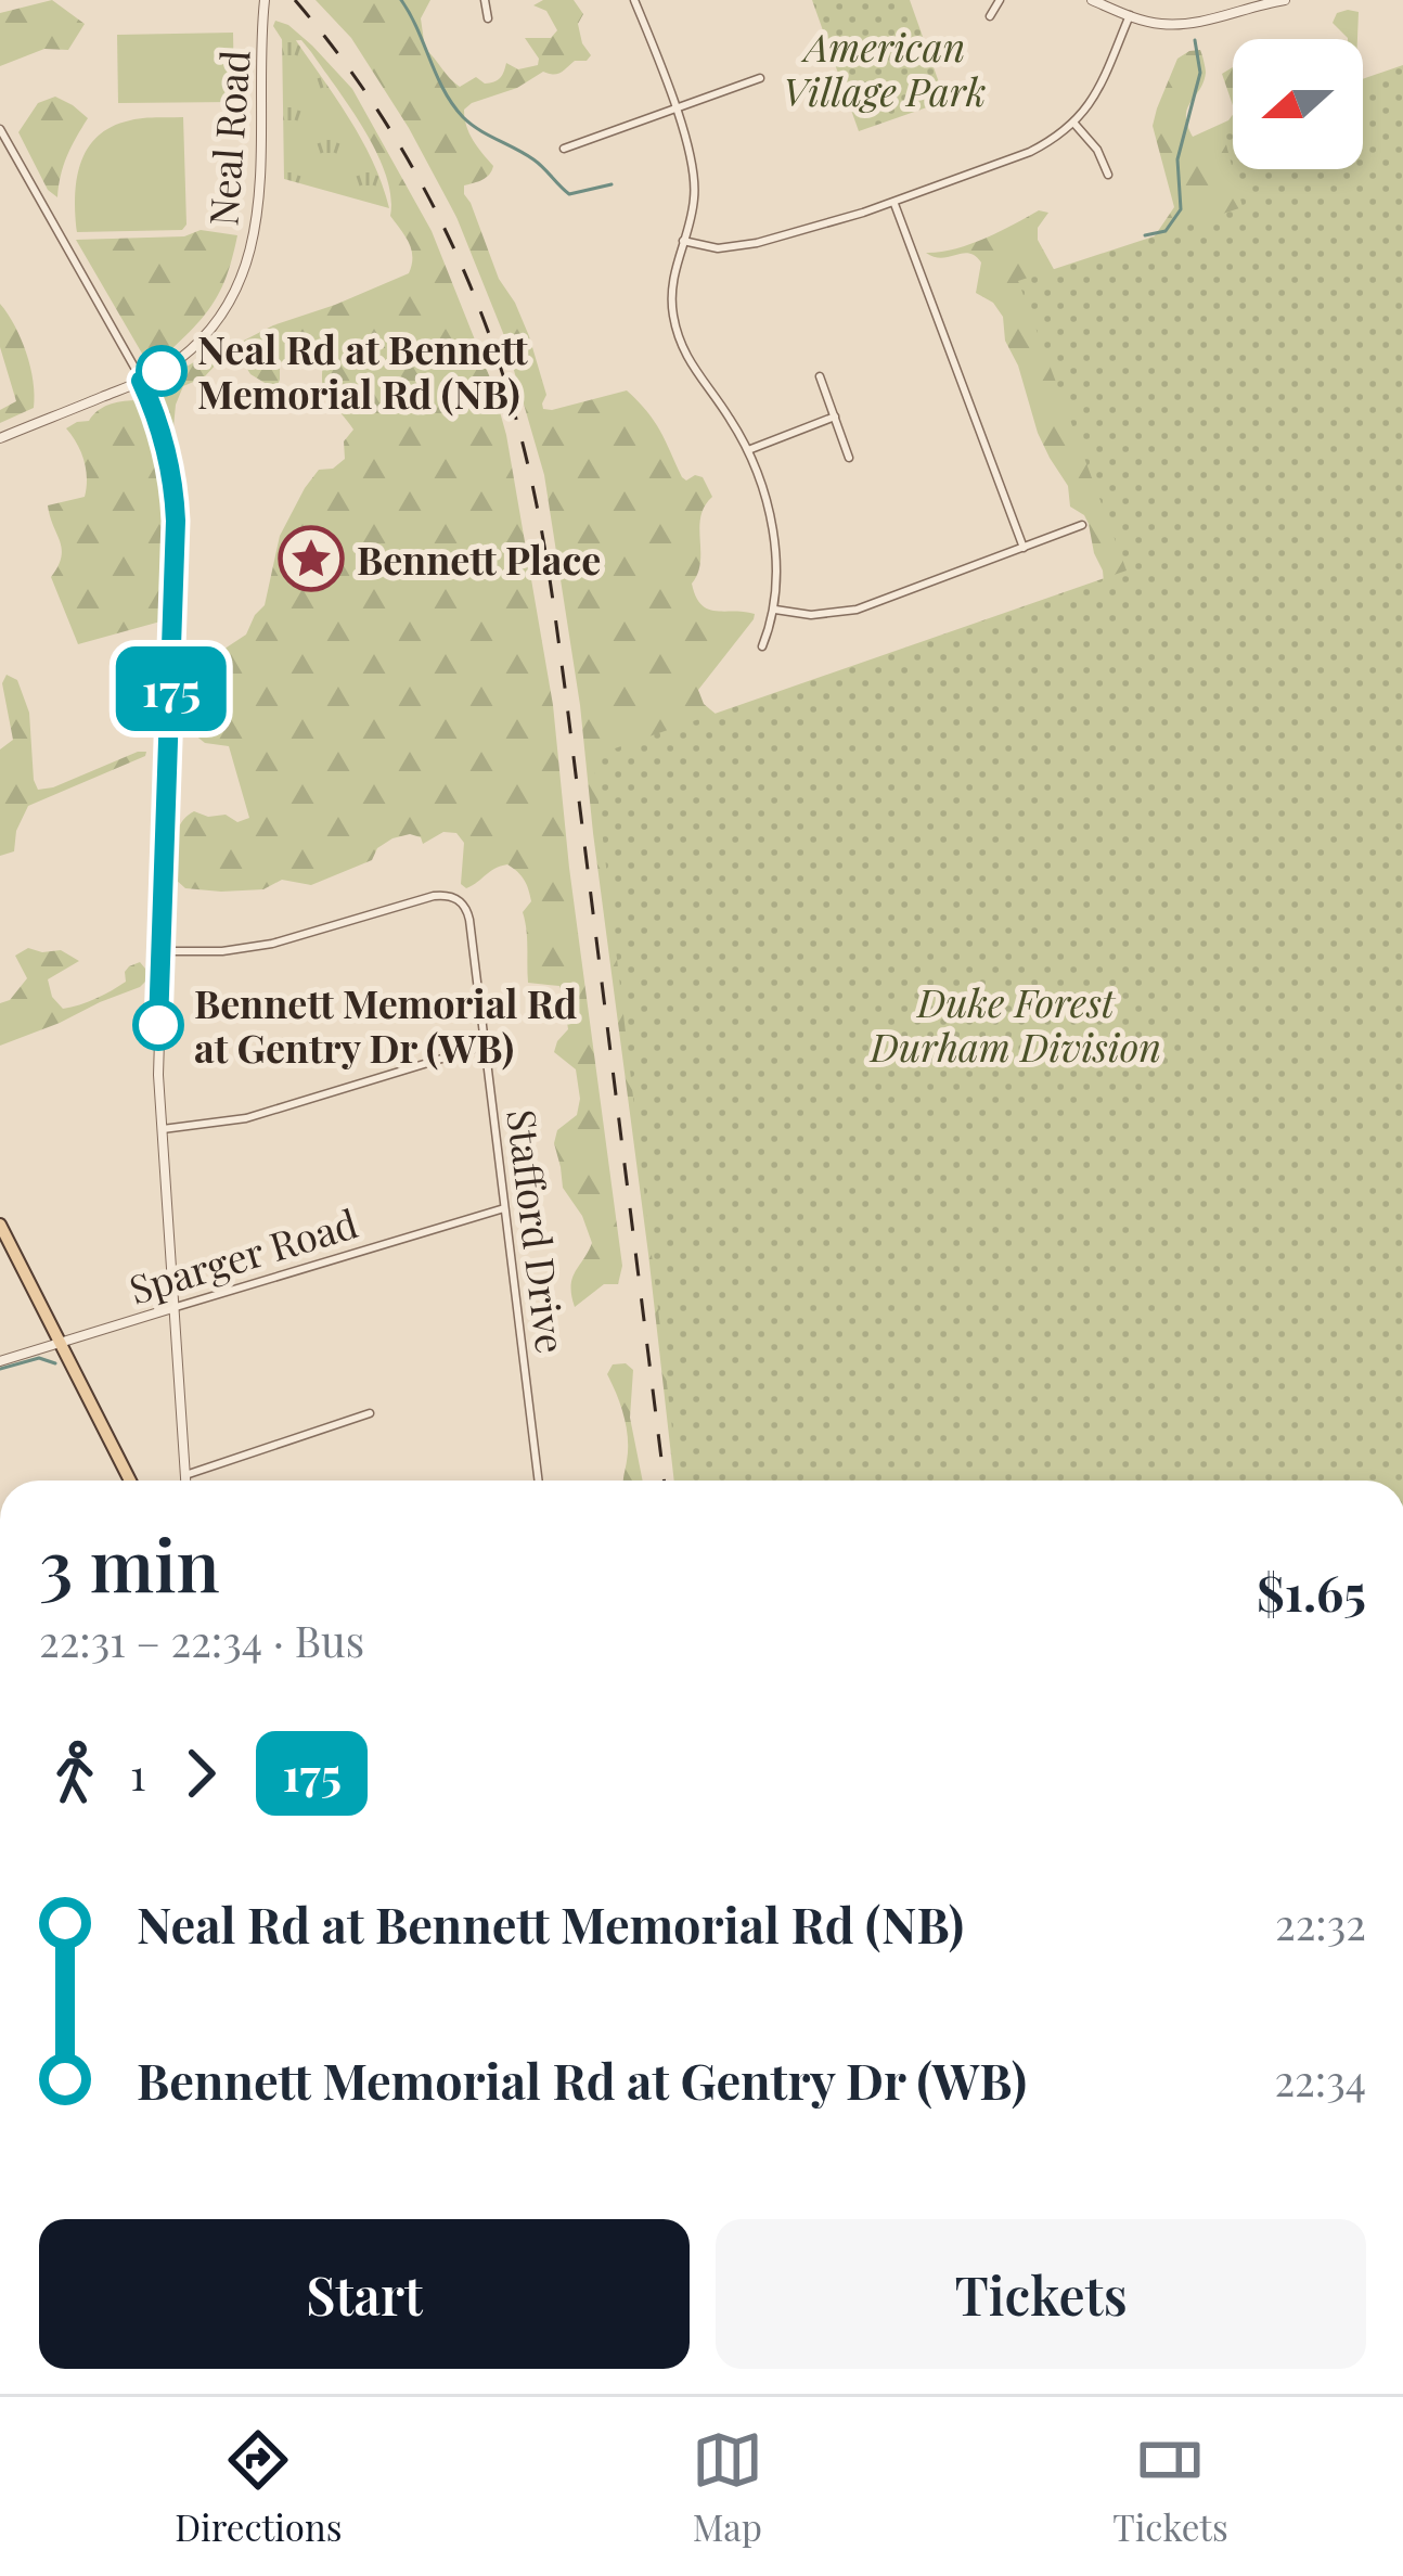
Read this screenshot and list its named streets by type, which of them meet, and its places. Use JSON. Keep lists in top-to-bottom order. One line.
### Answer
{"streets":{"street":["Neal Road","Stafford Drive","Sparger Road"]},"crossings":[["Stafford Drive","Sparger Road"]],"parks":["American Village Park","Duke Forest Durham Division"],"places":{"other":["Neal Rd at Bennett Memorial Rd (NB)","Bennett Memorial Rd at Gentry Dr (WB)"],"place":["Bennett Place"]},"lines":["bus line 175"],"north":"left","page":{"on_map":"175","heading":["3 min","22:31 – 22:34 · Bus","$1.65"],"legs":["1","175"],"list":[{"name":"Neal Rd at Bennett Memorial Rd (NB)","value":"22:32"},{"name":"Bennett Memorial Rd at Gentry Dr (WB)","value":"22:34"}],"buttons":["Start","Tickets"],"tabs":["Directions","Map","Tickets"]}}
